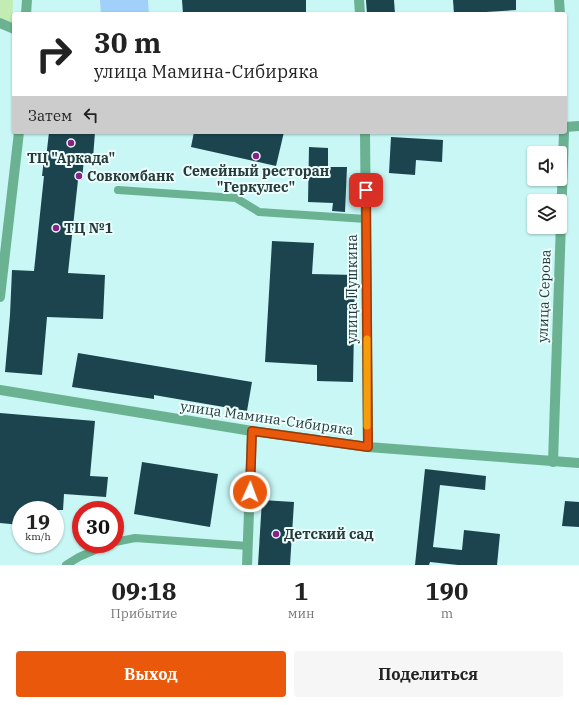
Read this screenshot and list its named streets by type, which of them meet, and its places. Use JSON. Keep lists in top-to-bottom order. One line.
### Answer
{"streets":{"street":["улица Пушкина","улица Серова","улица Мамина-Сибиряка"]},"crossings":[["улица Пушкина","улица Мамина-Сибиряка"],["улица Серова","улица Мамина-Сибиряка"]],"places":["ТЦ \"Аркада\"","Семейный ресторан \"Геркулес\"","Совкомбанк","ТЦ №1","Детский сад"],"page":{"turn":["30 m","улица Мамина-Сибиряка"],"then":"Затем","speed":"19 km/h","limit":"30","eta":["09:18","Прибытие","1","мин","190","m"],"buttons":["Выход","Поделиться"]}}
